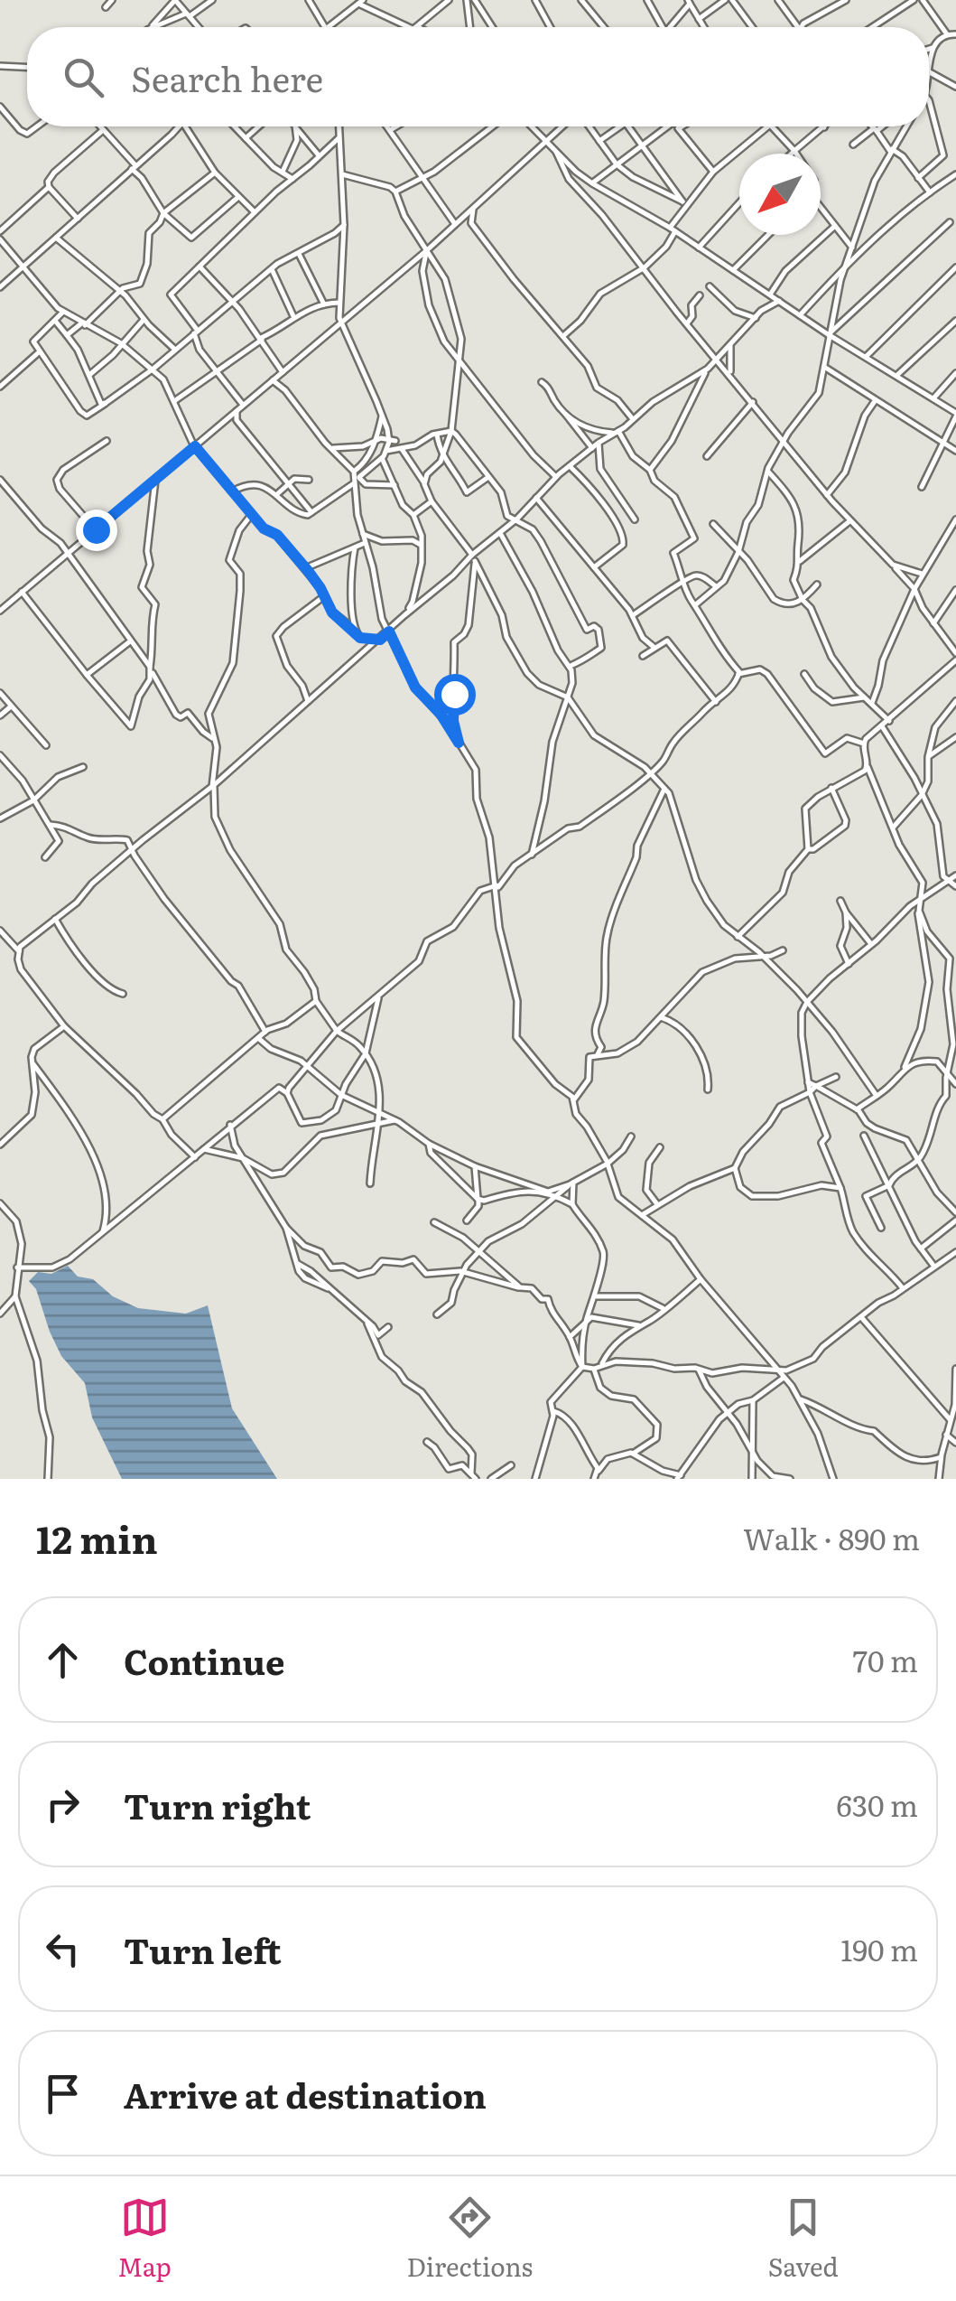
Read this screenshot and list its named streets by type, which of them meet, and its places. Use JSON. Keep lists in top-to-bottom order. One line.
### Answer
{"north":"bottom left","page":{"search":"Search here","heading":["12 min","Walk · 890 m"],"list":[["Continue","70 m"],["Turn right","630 m"],["Turn left","190 m"],"Arrive at destination"],"nav":["Map","Directions","Saved"]}}
